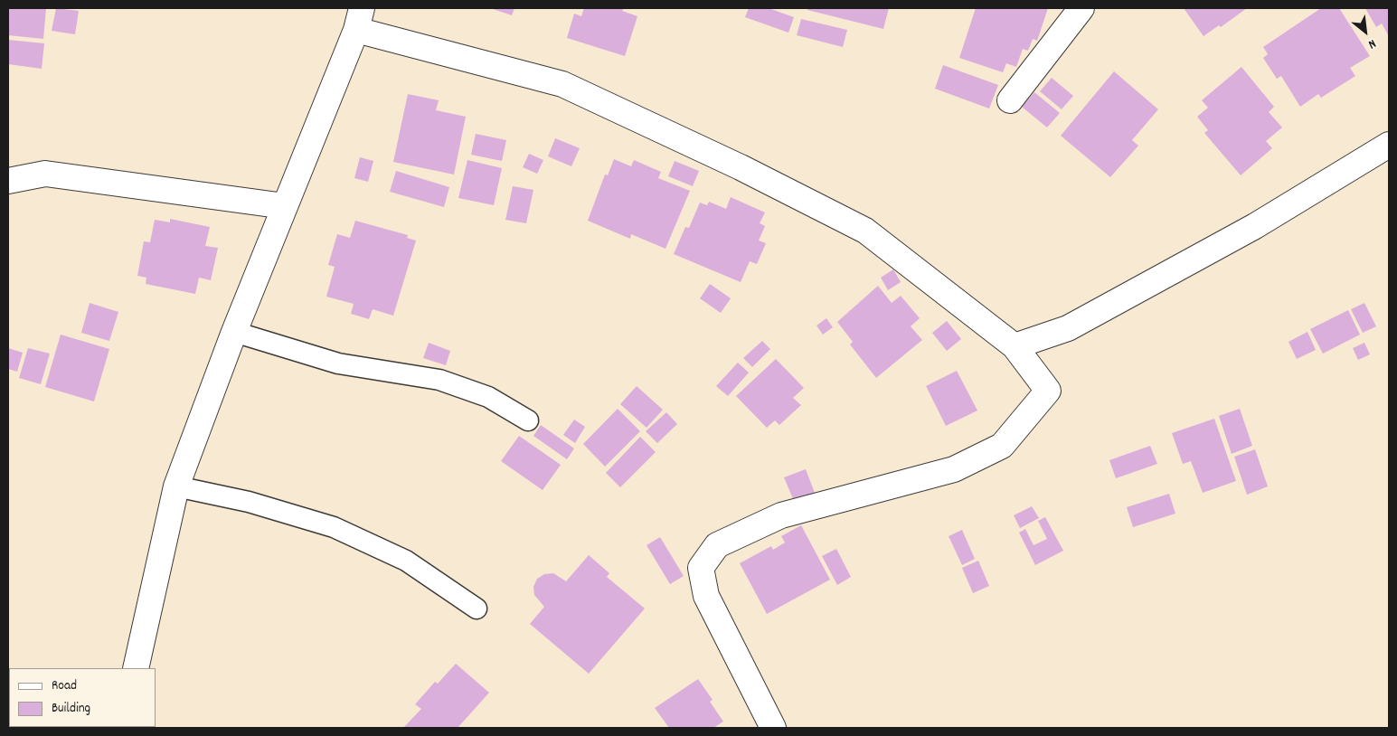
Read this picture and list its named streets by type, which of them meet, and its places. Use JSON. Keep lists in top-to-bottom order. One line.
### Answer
{"legend":["Road","Building"],"north":"bottom right"}
